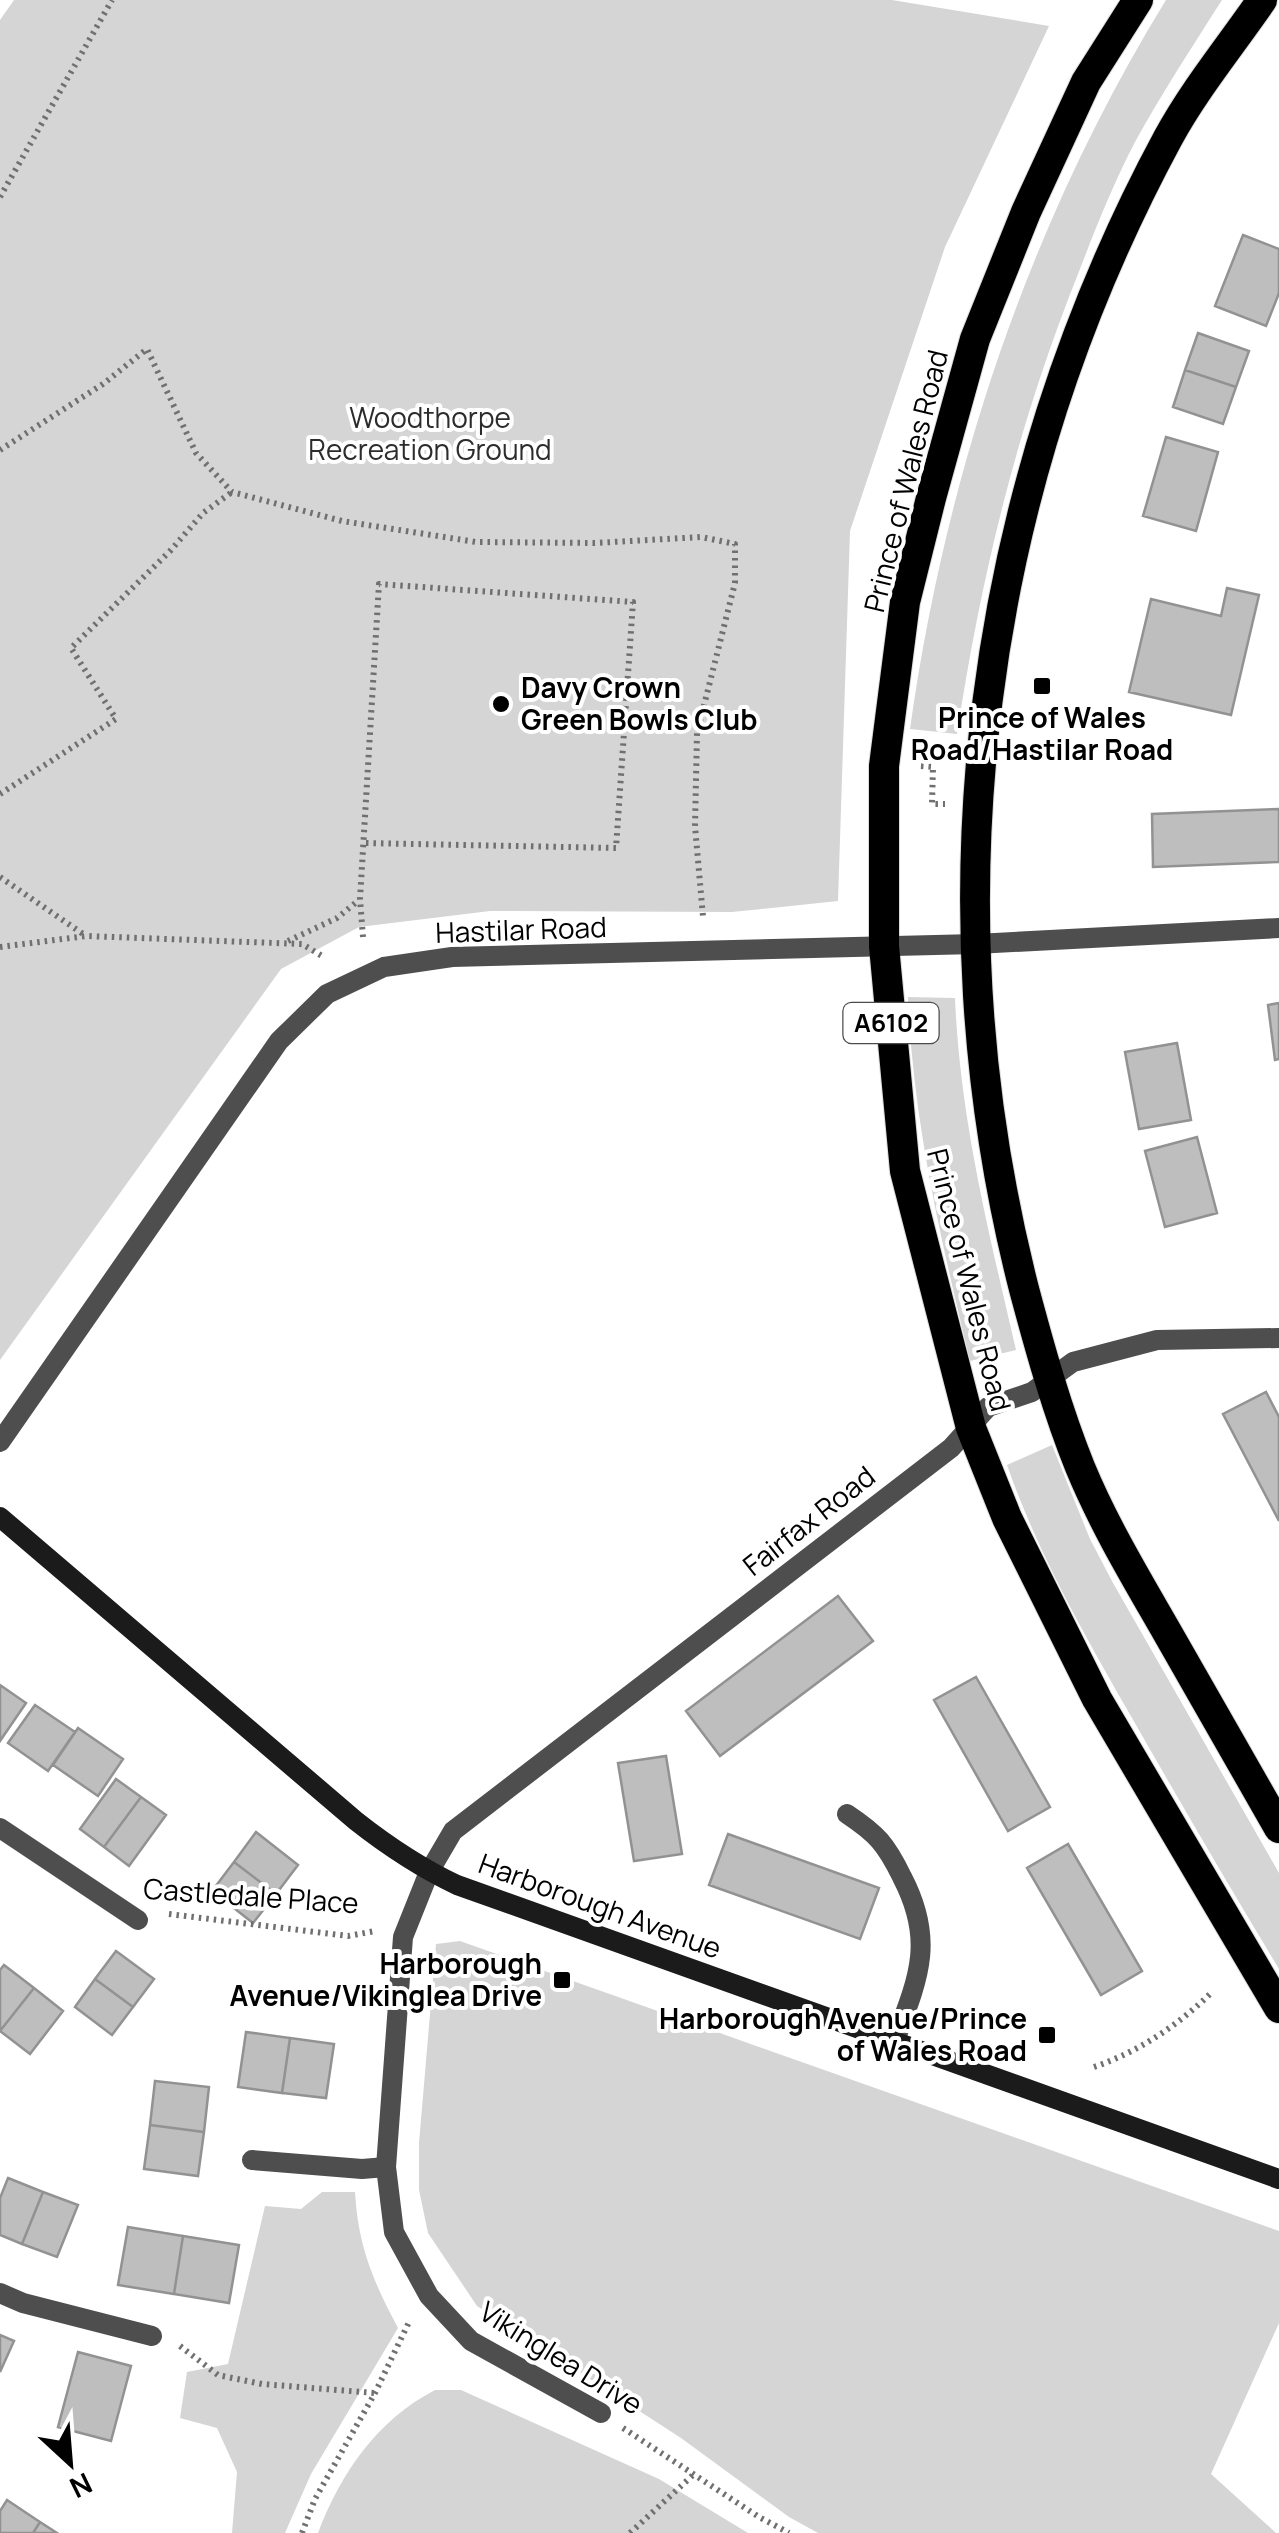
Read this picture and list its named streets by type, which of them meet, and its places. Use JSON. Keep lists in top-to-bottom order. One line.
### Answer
{"streets":{"highway":["Prince of Wales Road","A6102"],"street":["Hastilar Road","Fairfax Road","Castledale Place","Harborough Avenue","Vikinglea Drive"]},"crossings":[["Prince of Wales Road","Hastilar Road"],["Prince of Wales Road","Fairfax Road"],["Fairfax Road","Harborough Avenue"],["Fairfax Road","Vikinglea Drive"],["Castledale Place","Vikinglea Drive"],["Harborough Avenue","Vikinglea Drive"]],"parks":["Woodthorpe Recreation Ground"],"places":{"transit":["Prince of Wales Road/Hastilar Road","Harborough Avenue/Vikinglea Drive","Harborough Avenue/Prince of Wales Road"],"other":["Davy Crown Green Bowls Club"]},"north":"bottom right"}
